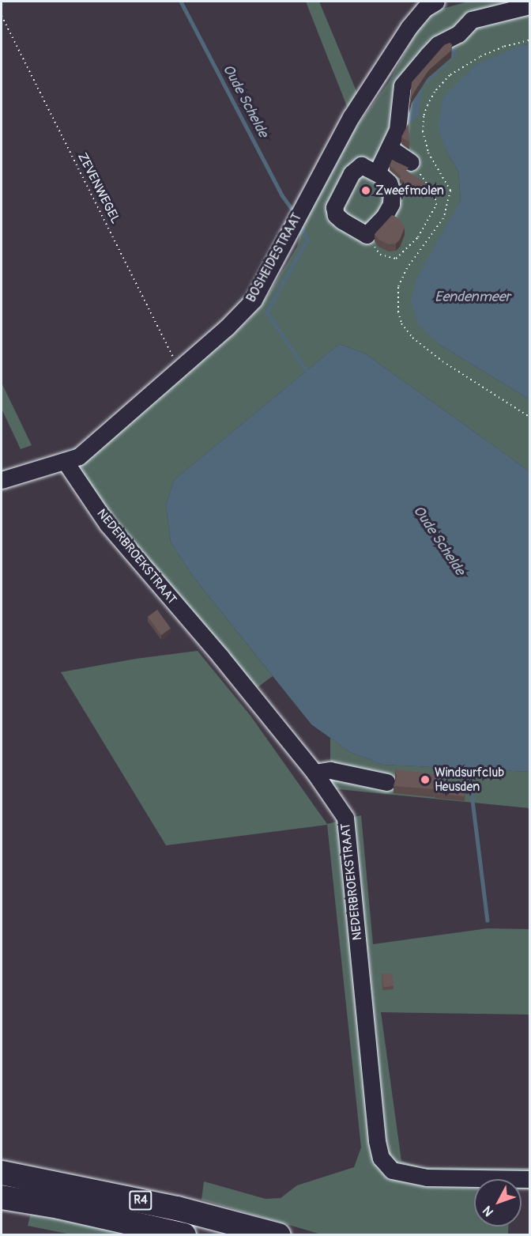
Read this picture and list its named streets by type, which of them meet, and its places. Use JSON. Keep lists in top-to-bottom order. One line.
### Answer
{"streets":{"highway":["R4"],"street":["BOSHEIDESTRAAT","NEDERBROEKSTRAAT"],"path":["ZEVENWEGEL"]},"crossings":[["ZEVENWEGEL","BOSHEIDESTRAAT"],["BOSHEIDESTRAAT","NEDERBROEKSTRAAT"]],"water":["Oude Schelde","Eendenmeer"],"places":["Zweefmolen","Windsurfclub Heusden"],"north":"bottom left"}
